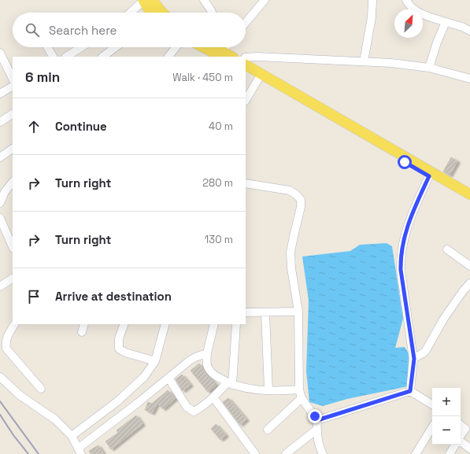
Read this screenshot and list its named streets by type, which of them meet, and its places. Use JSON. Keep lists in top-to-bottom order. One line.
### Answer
{"north":"top right","page":{"search":"Search here","heading":["6 min","Walk · 450 m"],"list":[["Continue","40 m"],["Turn right","280 m"],["Turn right","130 m"],"Arrive at destination"],"map_buttons":["+","−"]}}
